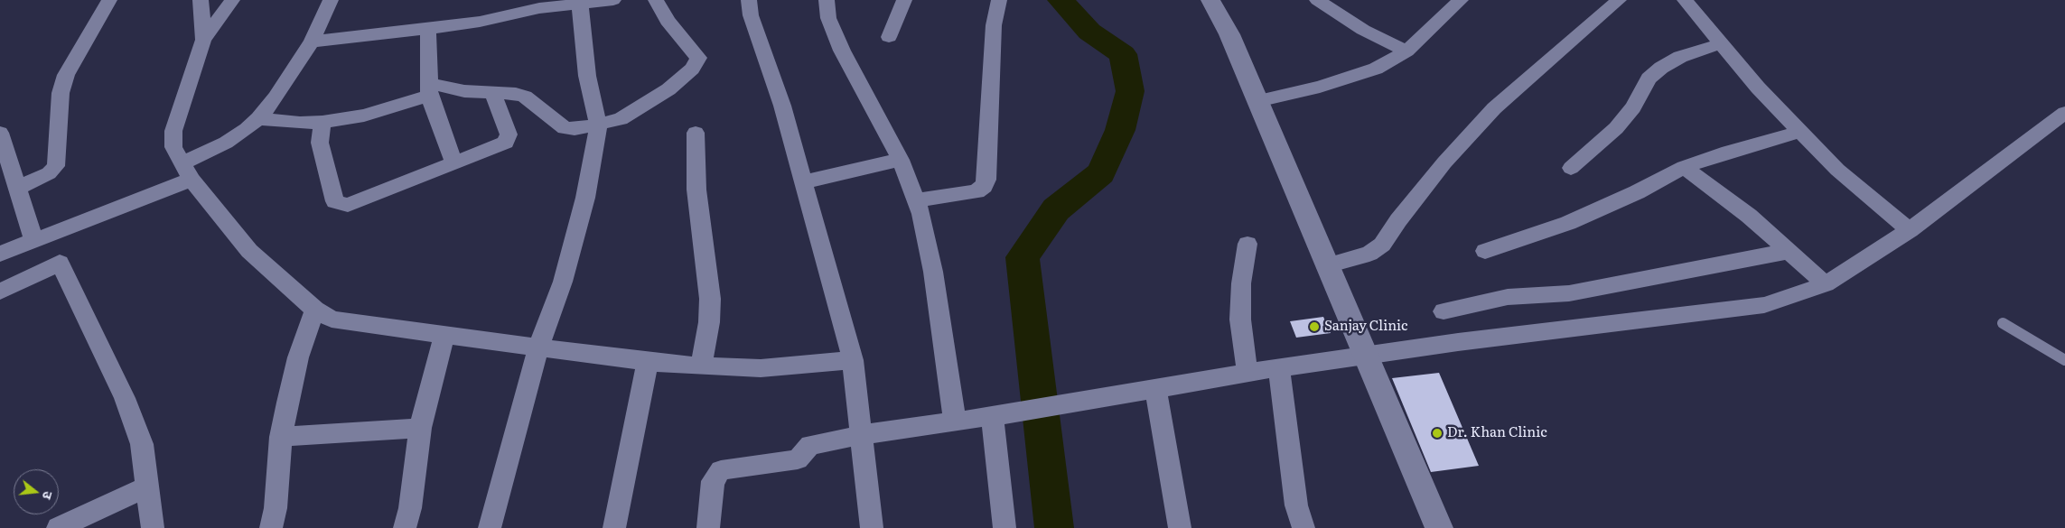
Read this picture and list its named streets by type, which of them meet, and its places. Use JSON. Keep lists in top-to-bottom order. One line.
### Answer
{"places":["Sanjay Clinic","Dr. Khan Clinic"],"north":"right"}
